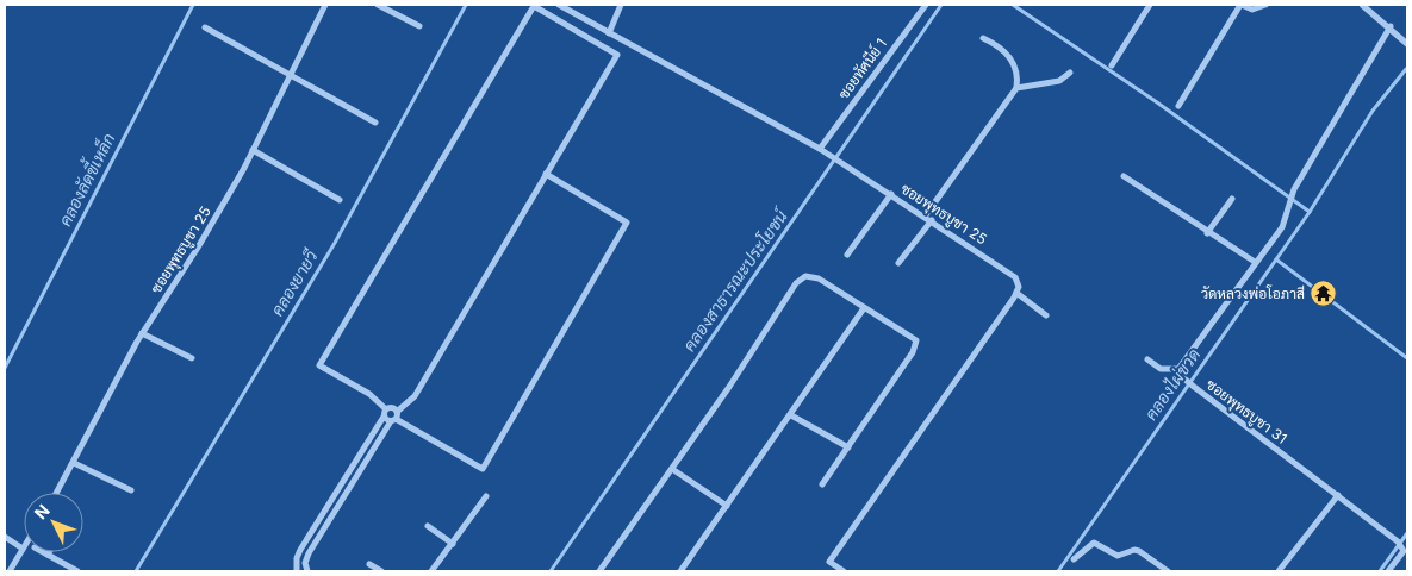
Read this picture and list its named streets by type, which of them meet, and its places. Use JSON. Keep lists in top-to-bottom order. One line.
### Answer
{"streets":{"street":["ซอยทัศนีย์ 1","ซอยพุทธบูชา 25","ซอยพุทธบูชา 31"]},"crossings":[["ซอยทัศนีย์ 1","ซอยพุทธบูชา 25"]],"water":["คลองลัดขี้เหล็ก","คลองสาธารณะประโยชน์","คลองยายวี","คลองไผ่ขวด"],"places":{"temple":["วัดหลวงพ่อโอภาสี"]},"north":"top left"}
